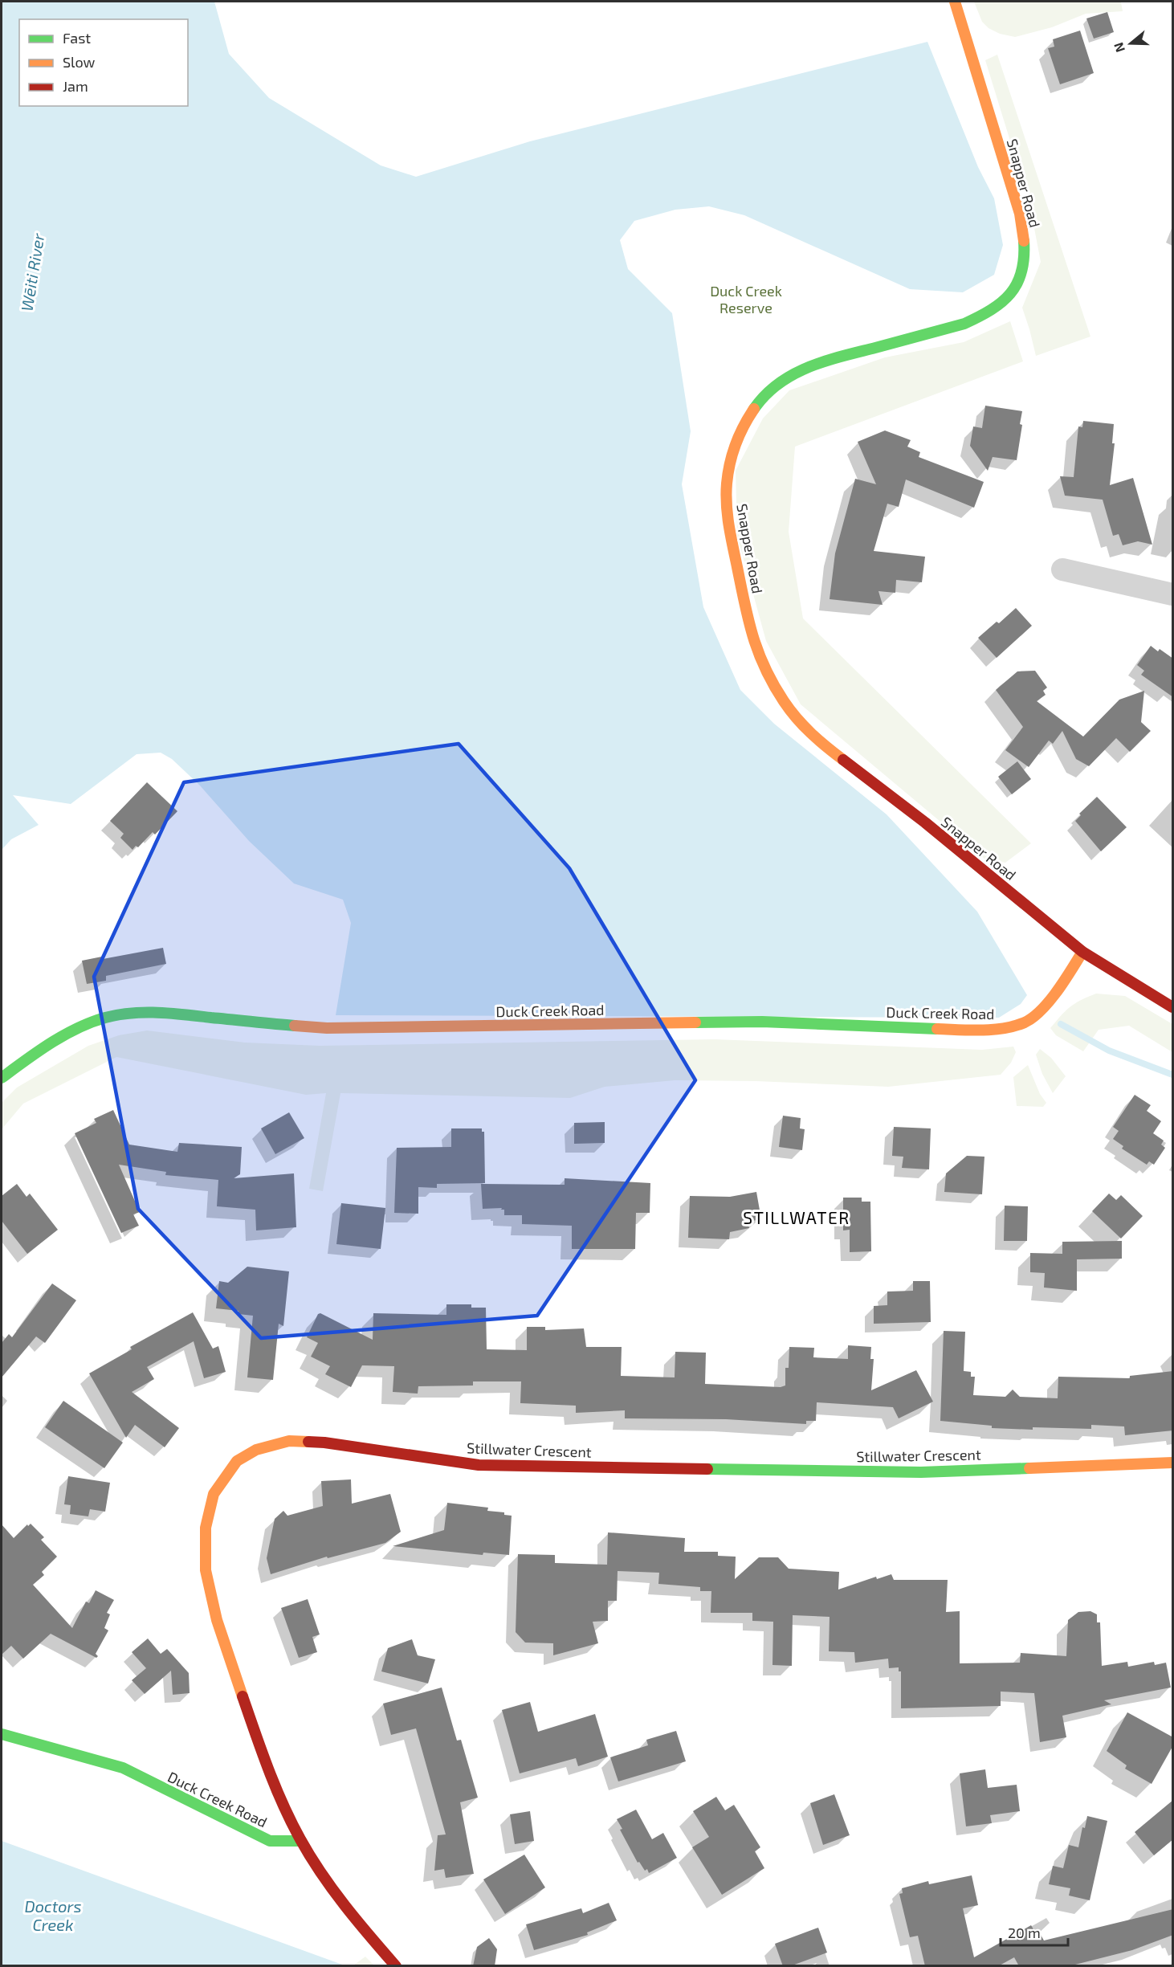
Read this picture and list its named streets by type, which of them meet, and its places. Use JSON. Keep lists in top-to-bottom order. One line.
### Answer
{"streets":{"street":["Snapper Road","Duck Creek Road","Stillwater Crescent"]},"crossings":[["Snapper Road","Duck Creek Road"],["Duck Creek Road","Stillwater Crescent"]],"districts":["STILLWATER"],"water":["Wēiti River","Doctors Creek"],"parks":["Duck Creek Reserve"],"legend":["Fast","Slow","Jam"],"scale_bar":"20 m","north":"left"}
